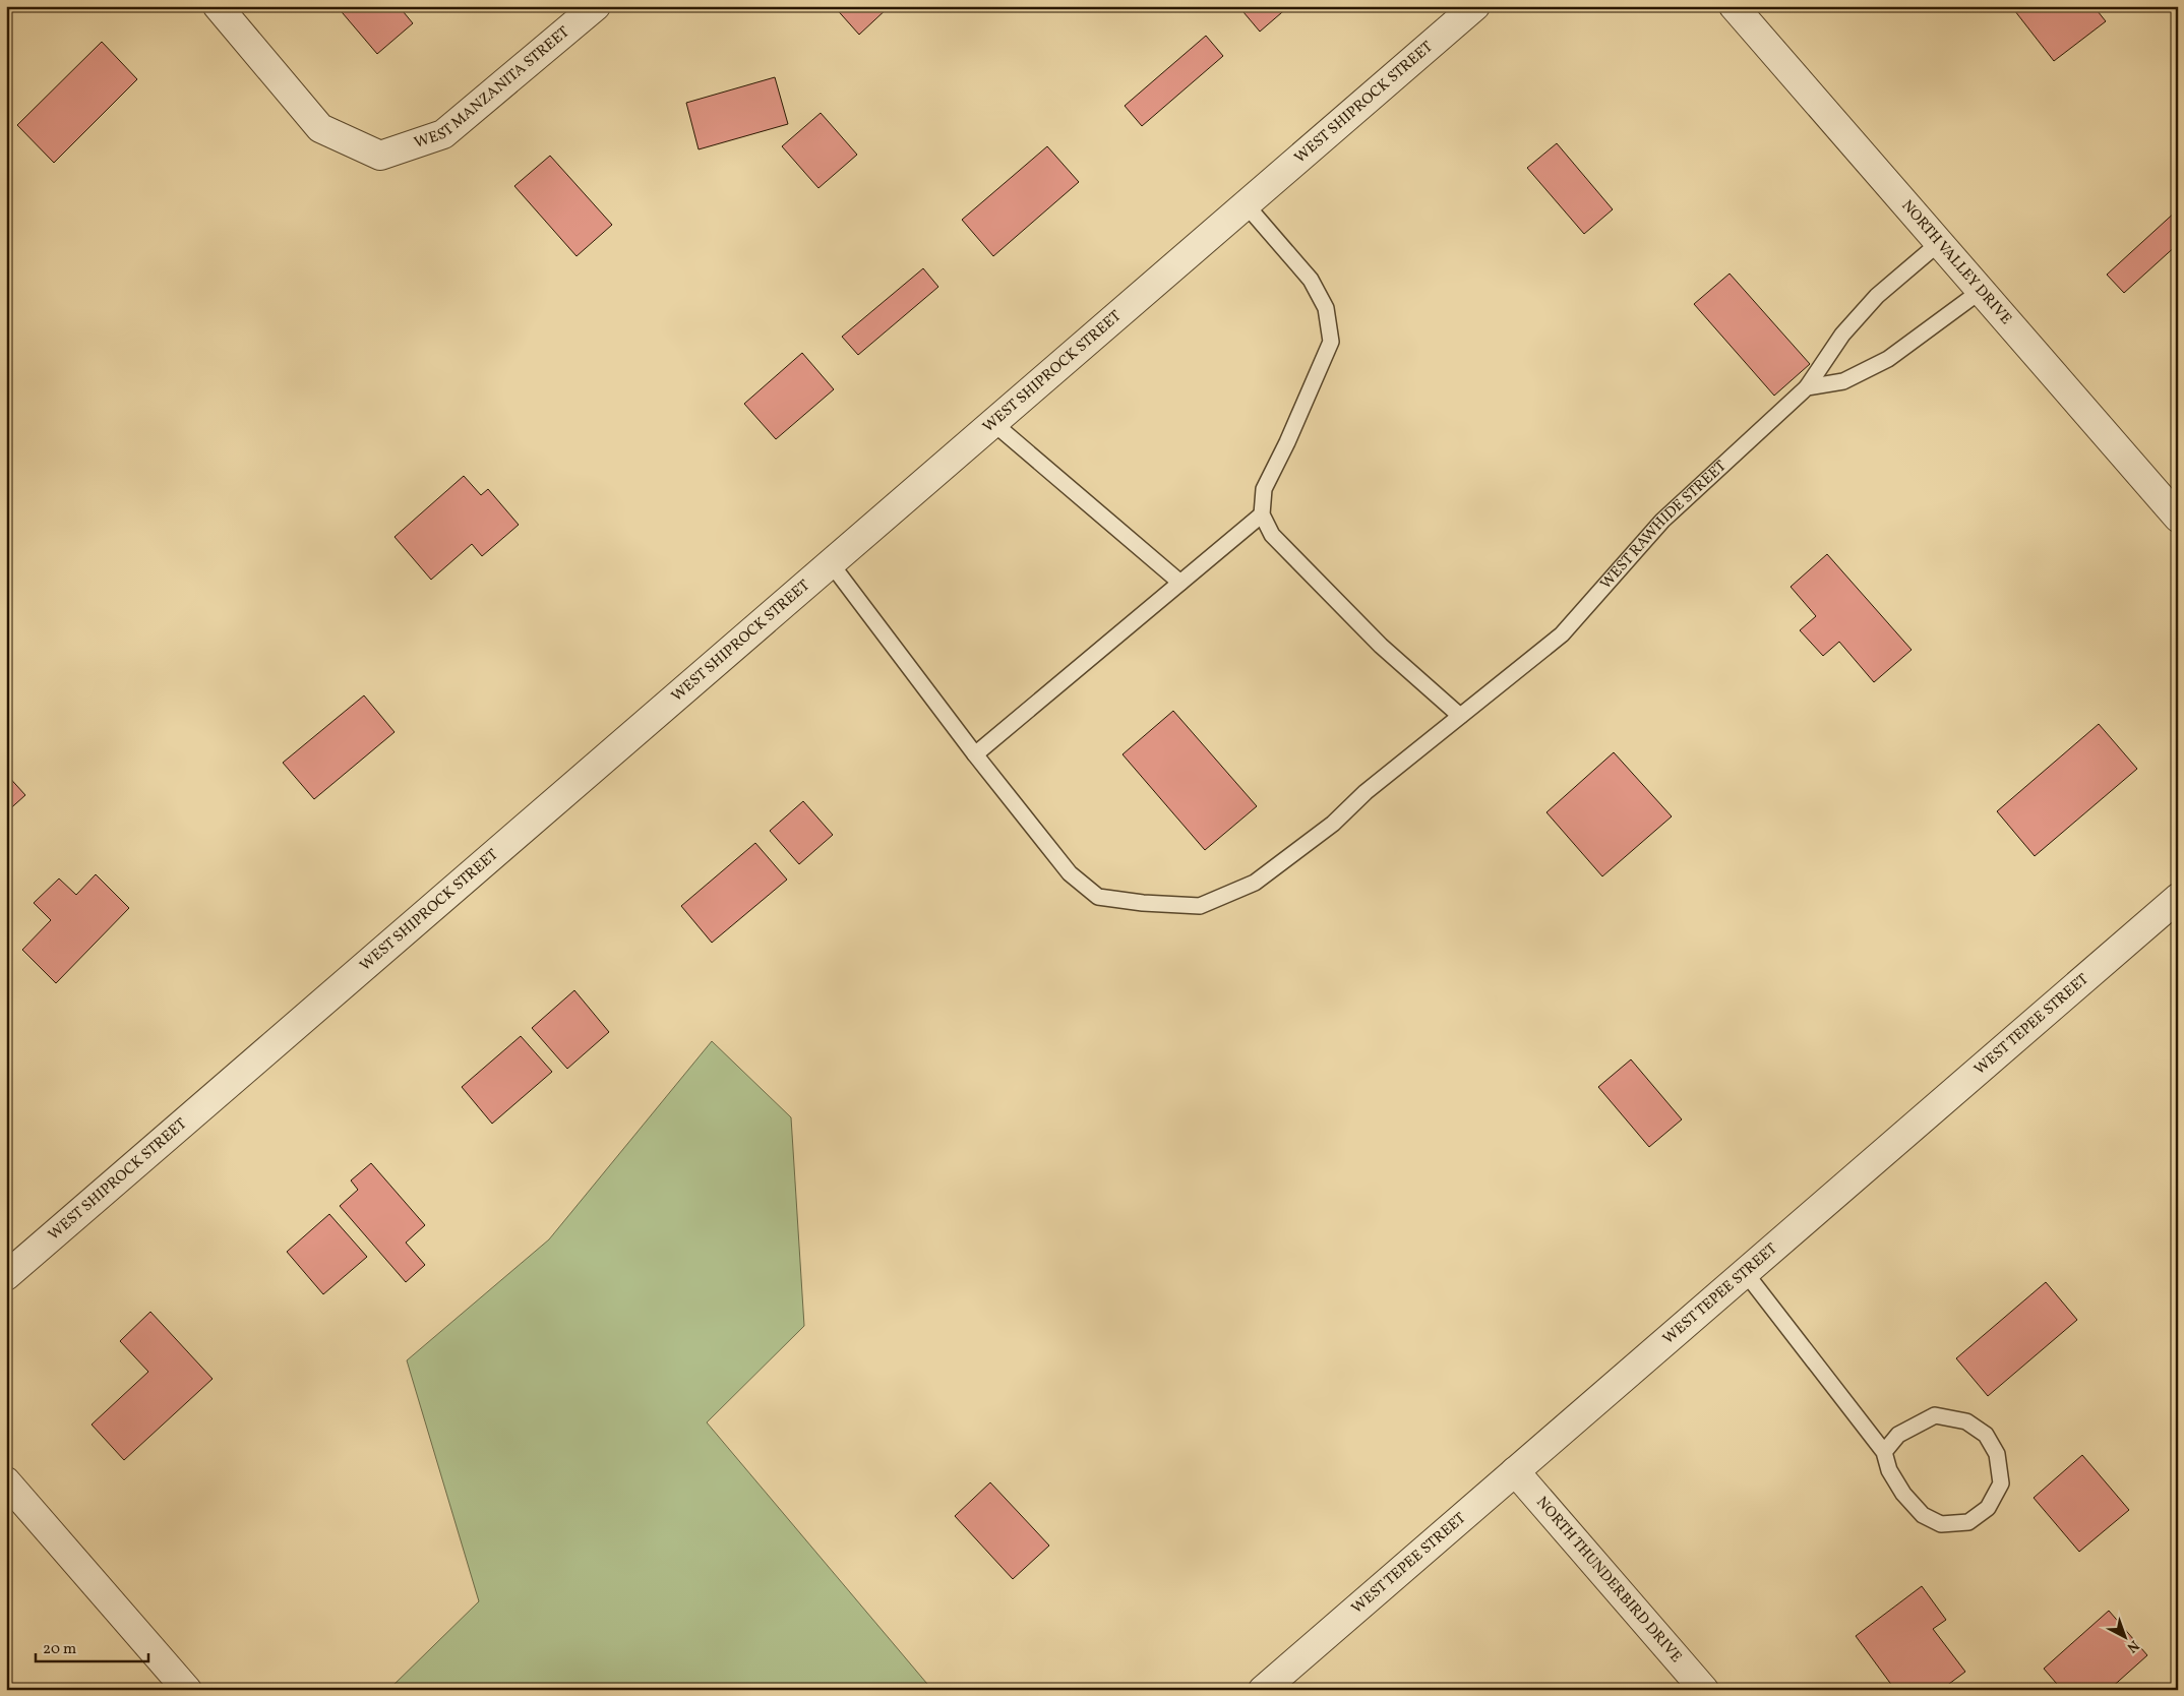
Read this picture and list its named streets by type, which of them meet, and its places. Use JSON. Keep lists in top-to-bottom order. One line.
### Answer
{"streets":{"street":["WEST MANZANITA STREET","WEST SHIPROCK STREET","NORTH VALLEY DRIVE","WEST TEPEE STREET","NORTH THUNDERBIRD DRIVE"],"lane":["WEST RAWHIDE STREET"]},"crossings":[["WEST SHIPROCK STREET","WEST RAWHIDE STREET"],["NORTH VALLEY DRIVE","WEST RAWHIDE STREET"],["WEST TEPEE STREET","NORTH THUNDERBIRD DRIVE"]],"scale_bar":"20 m","north":"bottom right"}
